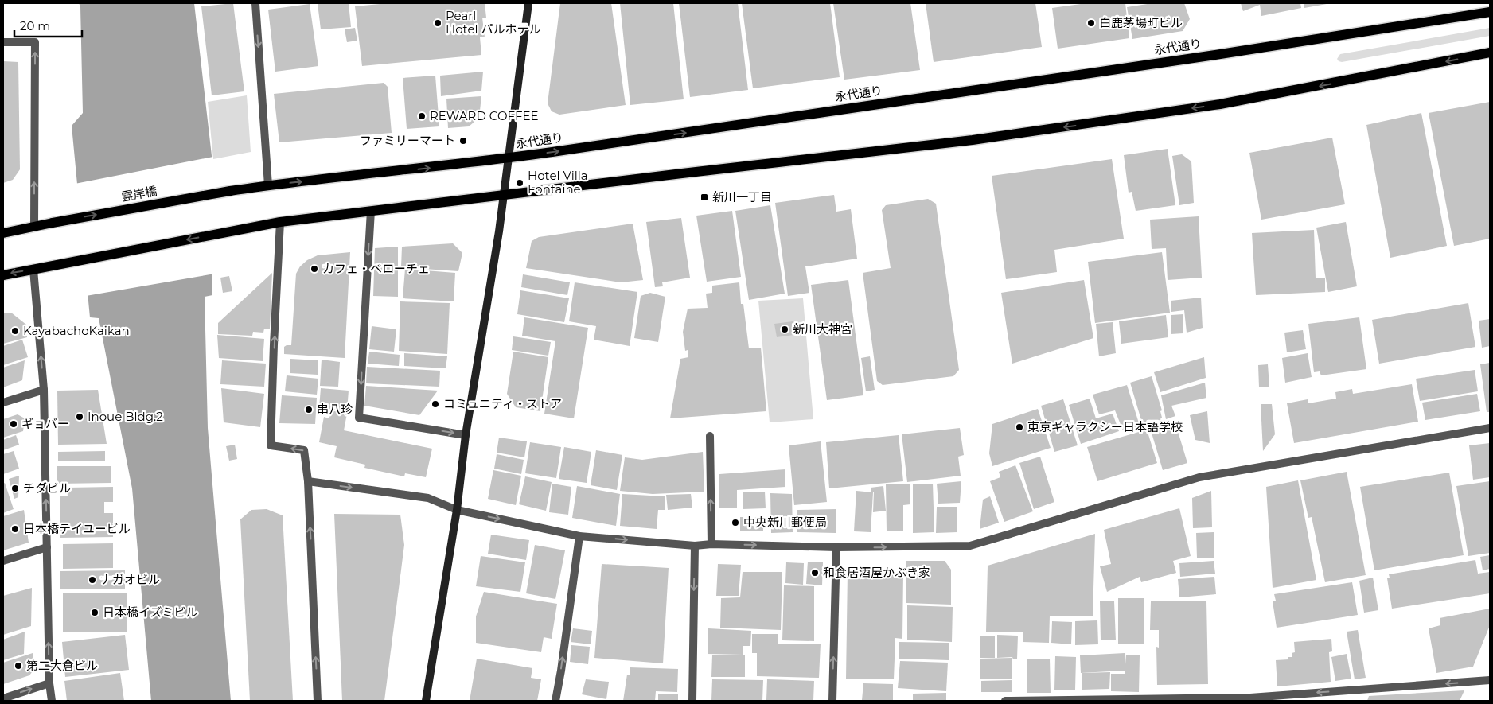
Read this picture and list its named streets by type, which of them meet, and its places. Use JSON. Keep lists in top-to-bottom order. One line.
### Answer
{"streets":{"main road":["永代通り","霊岸橋"]},"crossings":[["永代通り","霊岸橋"]],"places":{"other":["Pearl Hotel パルホテル","白鹿茅場町ビル","REWARD COFFEE","ファミリーマート","Hotel Villa Fontaine","カフェ・ベローチェ","新川大神宮","KayabachoKaikan","コミュニティ・ストア","串八珍","Inoue Bldg.2","ギョバー","東京ギャラクシー日本語学校","チダビル","中央新川郵便局","日本橋テイユービル","和食居酒屋かぶき家","ナガオビル","日本橋イズミビル","第二大倉ビル"],"transit":["新川一丁目"]},"scale_bar":"20 m"}
